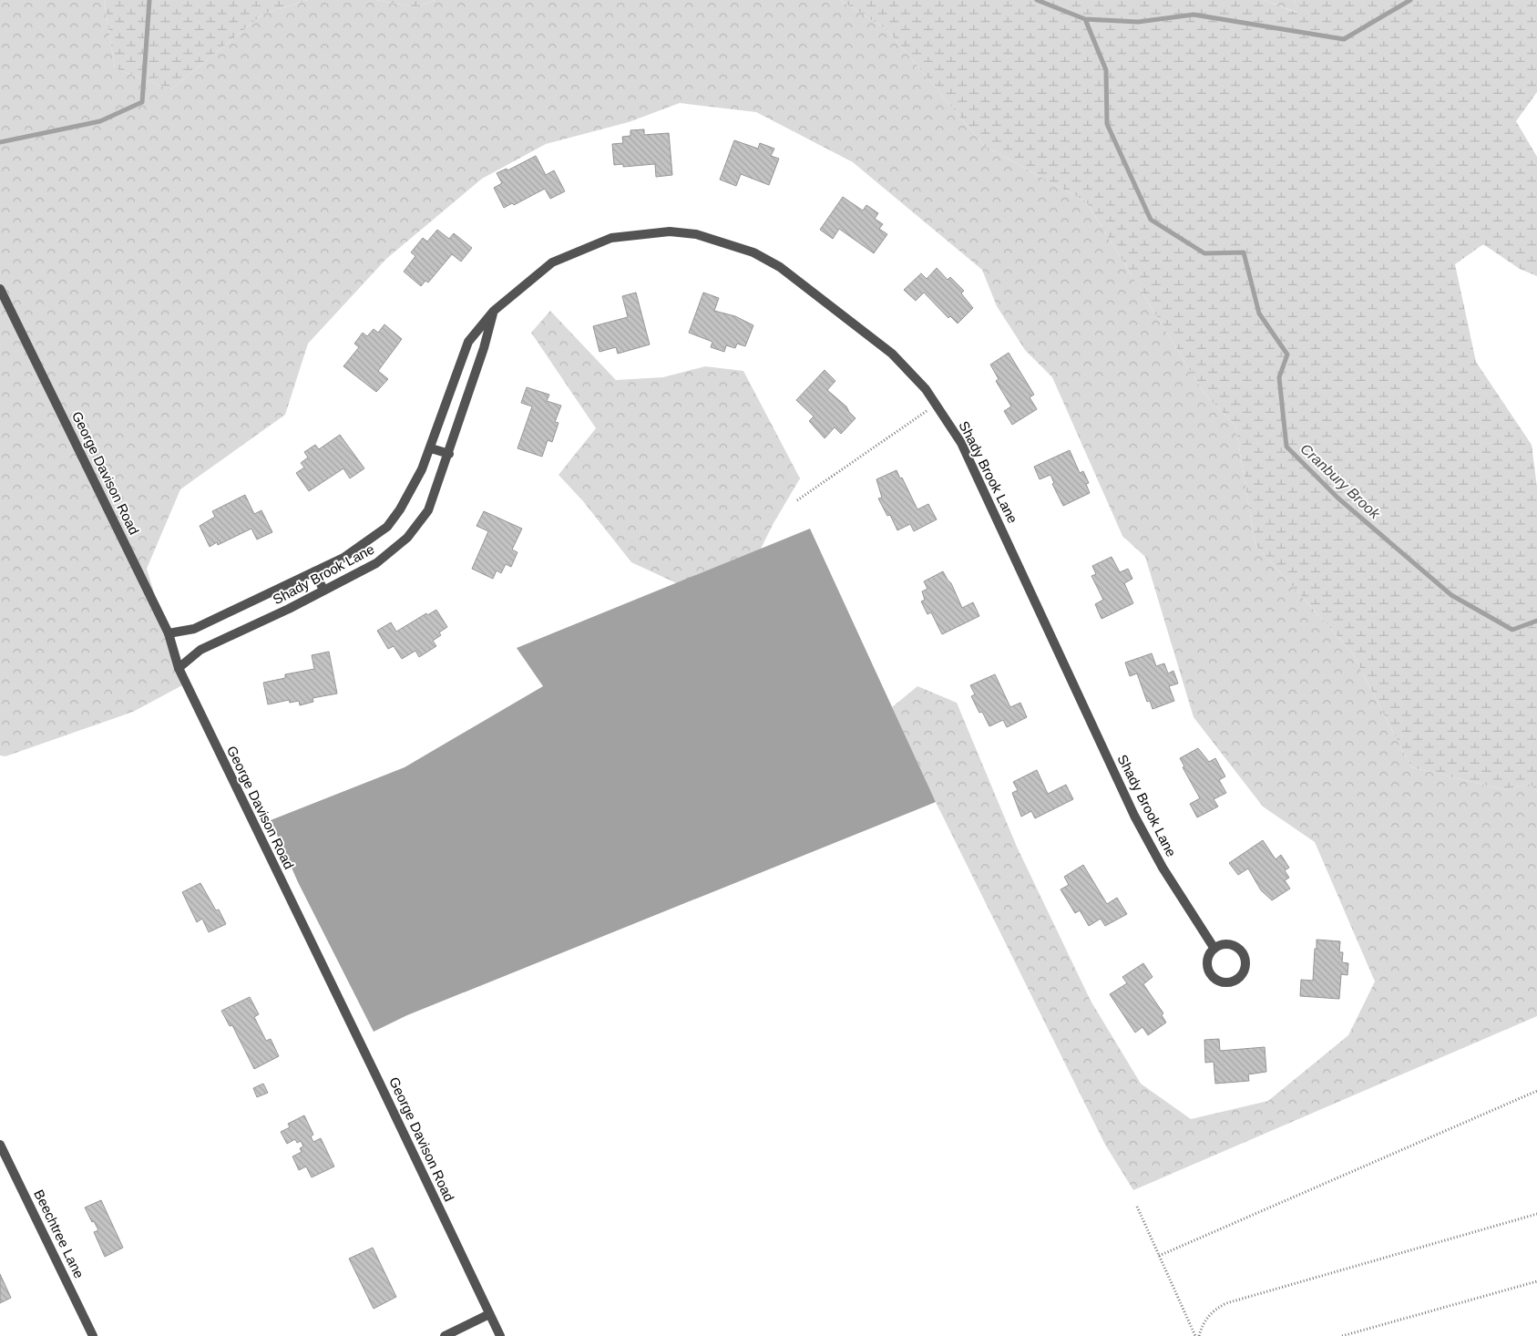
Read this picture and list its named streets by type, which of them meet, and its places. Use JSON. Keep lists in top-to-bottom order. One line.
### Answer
{"streets":{"street":["Shady Brook Lane","George Davison Road","Beechtree Lane"]},"crossings":[["Shady Brook Lane","George Davison Road"]],"water":["Cranbury Brook"]}
